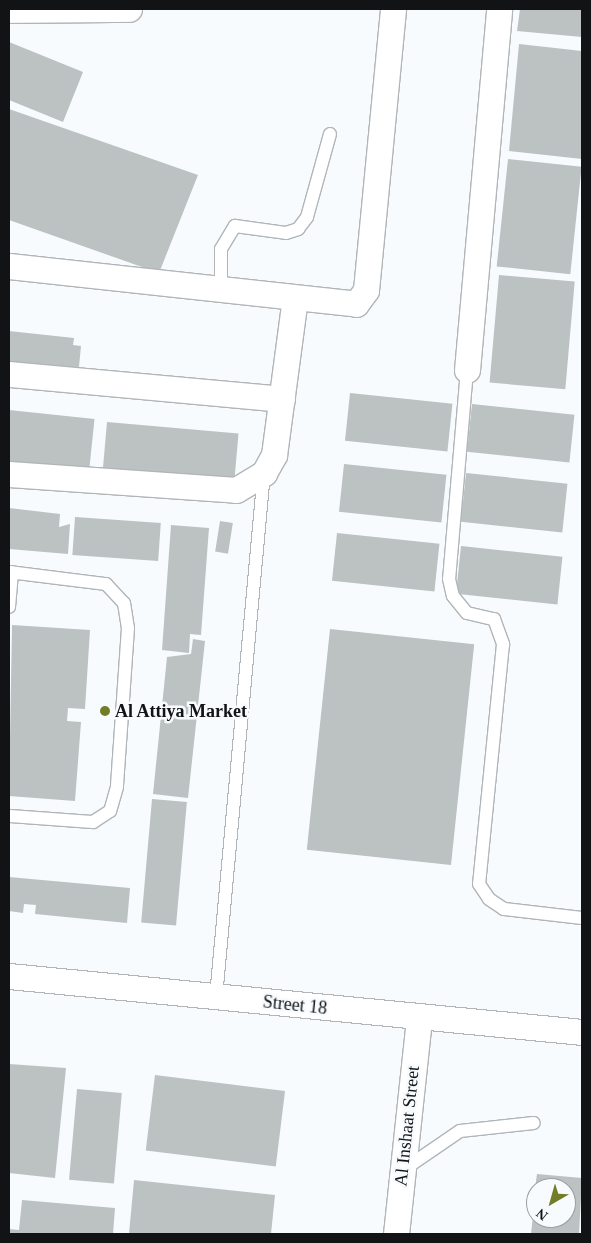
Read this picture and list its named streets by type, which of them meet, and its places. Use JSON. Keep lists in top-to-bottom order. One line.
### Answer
{"streets":{"street":["Street 18","Al Inshaat Street"]},"crossings":[["Street 18","Al Inshaat Street"]],"places":["Al Attiya Market"],"north":"bottom left"}
